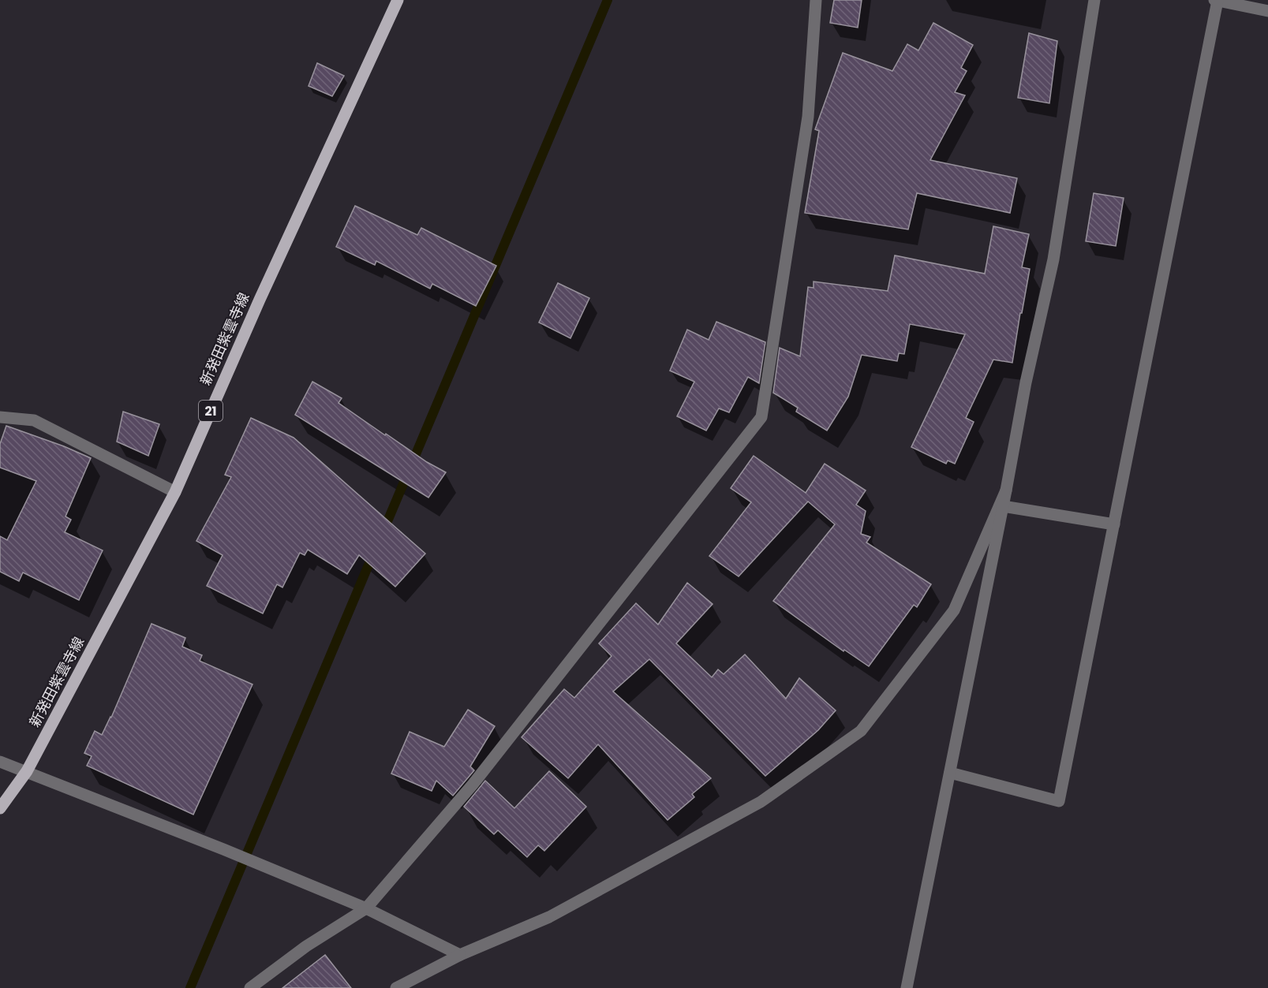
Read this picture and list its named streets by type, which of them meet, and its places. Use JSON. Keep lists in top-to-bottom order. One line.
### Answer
{"streets":{"main road":["新発田紫雲寺線","21"]}}
